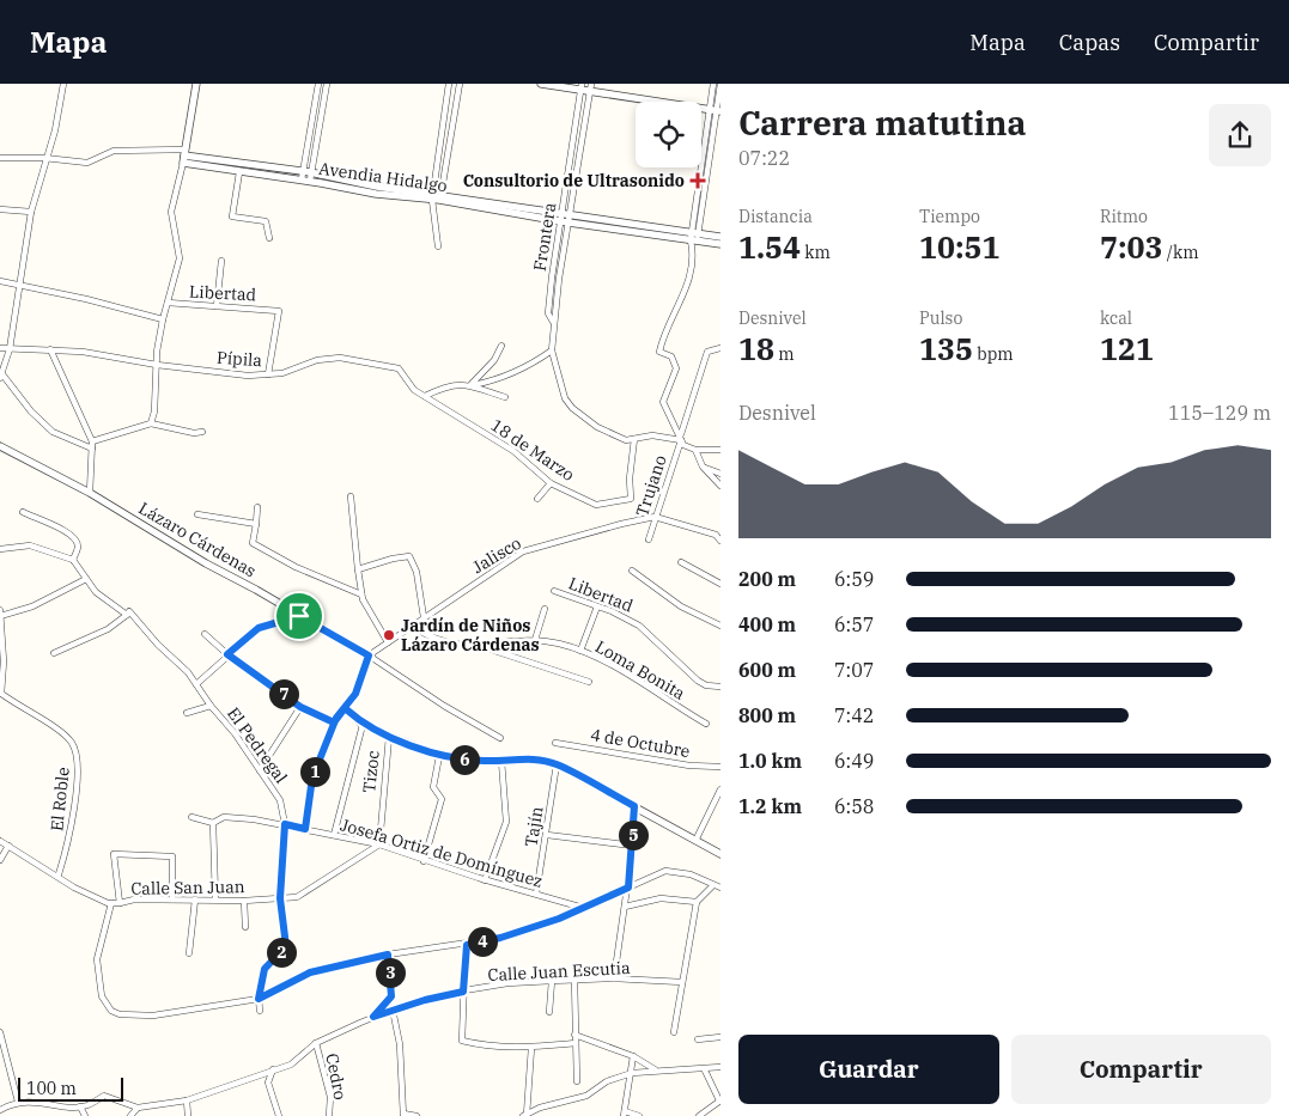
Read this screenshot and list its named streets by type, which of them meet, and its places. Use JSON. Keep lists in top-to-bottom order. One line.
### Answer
{"streets":{"street":["Avendia Hidalgo","Frontera","Libertad","Pípila","18 de Marzo","Trujano","Lázaro Cárdenas","Jalisco","Loma Bonita","4 de Octubre","El Pedregal","Tizoc","El Roble","Tajín","Josefa Ortiz de Domínguez","Calle San Juan","Calle Juan Escutia","Cedro"]},"crossings":[["Avendia Hidalgo","Frontera"],["Frontera","18 de Marzo"],["Frontera","Trujano"],["Libertad","Pípila"],["Pípila","18 de Marzo"],["Trujano","Jalisco"],["Lázaro Cárdenas","Jalisco"],["El Pedregal","Josefa Ortiz de Domínguez"],["El Pedregal","Calle San Juan"],["Tizoc","Josefa Ortiz de Domínguez"],["Tizoc","Calle San Juan"],["El Roble","Calle San Juan"],["Tajín","Josefa Ortiz de Domínguez"],["Josefa Ortiz de Domínguez","Calle San Juan"],["Calle Juan Escutia","Cedro"]],"places":{"health":["Consultorio de Ultrasonido"],"other":["Jardín de Niños Lázaro Cárdenas"]},"scale_bar":"100 m","page":{"header":"Mapa","nav":["Mapa","Capas","Compartir"],"heading":["Carrera matutina","07:22"],"stats":[["Distancia","1.54 km"],["Tiempo","10:51"],["Ritmo","7:03 /km"],["Desnivel","18 m"],["Pulso","135 bpm"],["kcal","121"]],"chart":["Desnivel","115–129 m"],"list":[{"name":"200 m","note":"6:59"},{"name":"400 m","note":"6:57"},{"name":"600 m","note":"7:07"},{"name":"800 m","note":"7:42"},{"name":"1.0 km","note":"6:49"},{"name":"1.2 km","note":"6:58"}],"pins":["7","6","1","5","4","2","3"],"buttons":["Guardar","Compartir"],"scale":"100 m"}}
